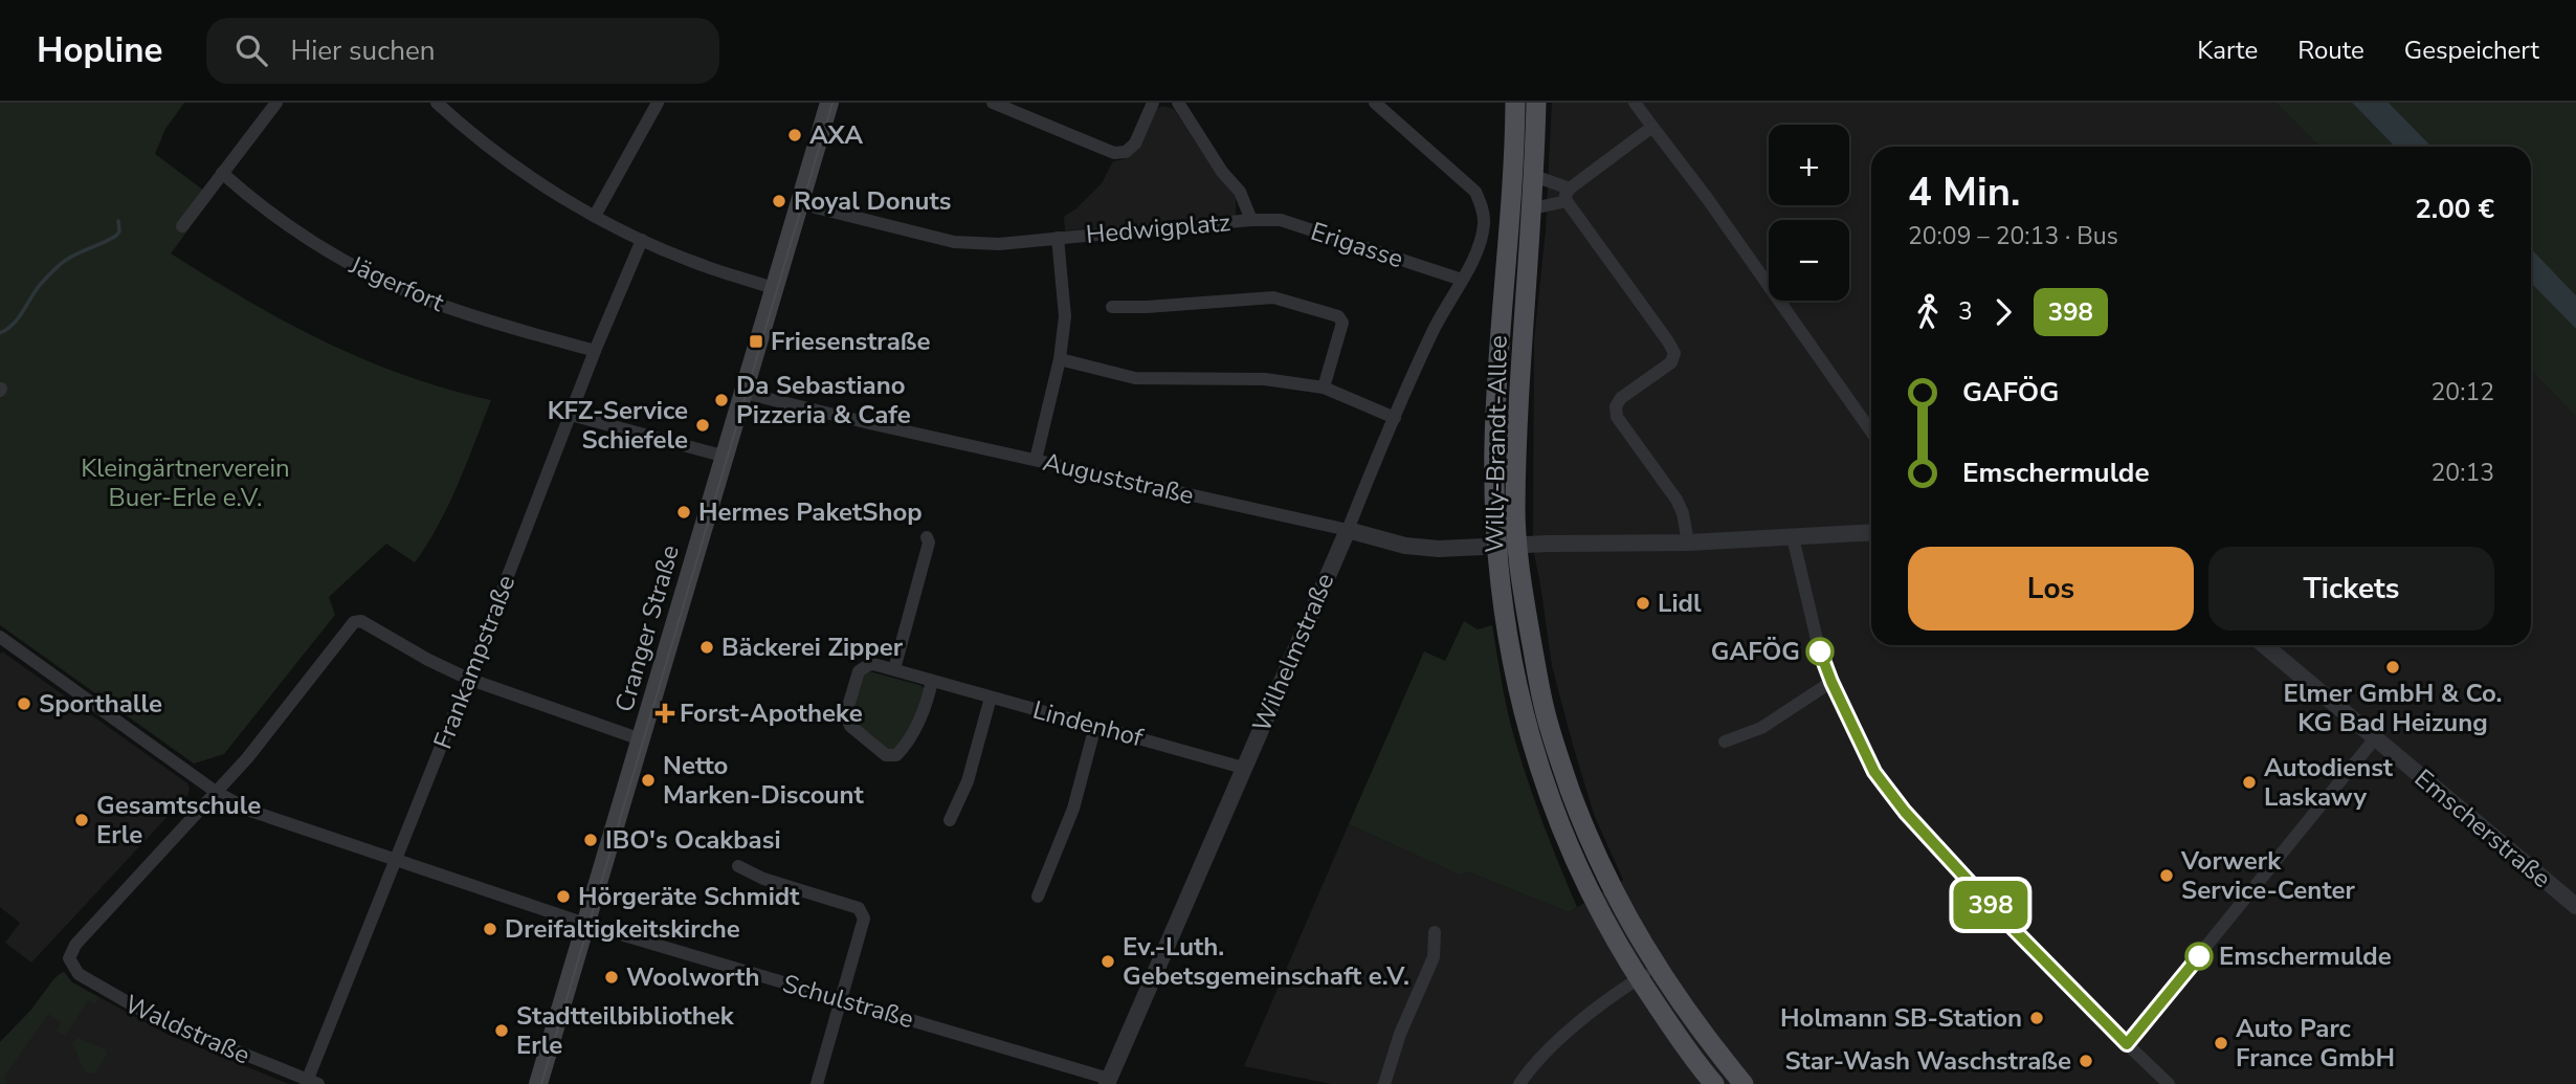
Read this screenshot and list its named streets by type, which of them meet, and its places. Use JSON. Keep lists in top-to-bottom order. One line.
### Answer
{"streets":{"main road":["Willy-Brandt-Allee","Cranger Straße"],"street":["Hedwigplatz","Erigasse","Jägerfort","Auguststraße","Wilhelmstraße","Frankampstraße","Lindenhof","Emscherstraße","Schulstraße","Waldstraße"]},"crossings":[["Hedwigplatz","Erigasse"],["Hedwigplatz","Cranger Straße"],["Erigasse","Wilhelmstraße"],["Jägerfort","Frankampstraße"],["Willy-Brandt-Allee","Auguststraße"],["Auguststraße","Cranger Straße"],["Auguststraße","Wilhelmstraße"],["Cranger Straße","Schulstraße"],["Wilhelmstraße","Lindenhof"],["Wilhelmstraße","Schulstraße"],["Frankampstraße","Schulstraße"],["Frankampstraße","Waldstraße"],["Schulstraße","Waldstraße"]],"parks":["Kleingärtnerverein Buer-Erle e.V."],"places":{"other":["AXA","Royal Donuts","Da Sebastiano Pizzeria & Cafe","KFZ-Service Schiefele","Hermes PaketShop","Lidl","Bäckerei Zipper","GAFÖG","Elmer GmbH & Co. KG Bad Heizung","Sporthalle","Netto Marken-Discount","Autodienst Laskawy","Gesamtschule Erle","IBO's Ocakbasi","Vorwerk Service-Center","Hörgeräte Schmidt","Dreifaltigkeitskirche","Emschermulde","Ev.-Luth. Gebetsgemeinschaft e.V.","Woolworth","Holmann SB-Station","Stadtteilbibliothek Erle","Auto Parc France GmbH","Star-Wash Waschstraße"],"transit":["Friesenstraße"],"health":["Forst-Apotheke"]},"lines":["bus line 398"],"page":{"header":"Hopline","search":"Hier suchen","nav":["Karte","Route","Gespeichert"],"on_map":"398","map_buttons":["+","−"],"heading":["4 Min.","20:09 – 20:13 · Bus","2.00 €"],"legs":["3","398"],"list":[{"name":"GAFÖG","value":"20:12"},{"name":"Emschermulde","value":"20:13"}],"buttons":["Los","Tickets"]}}
